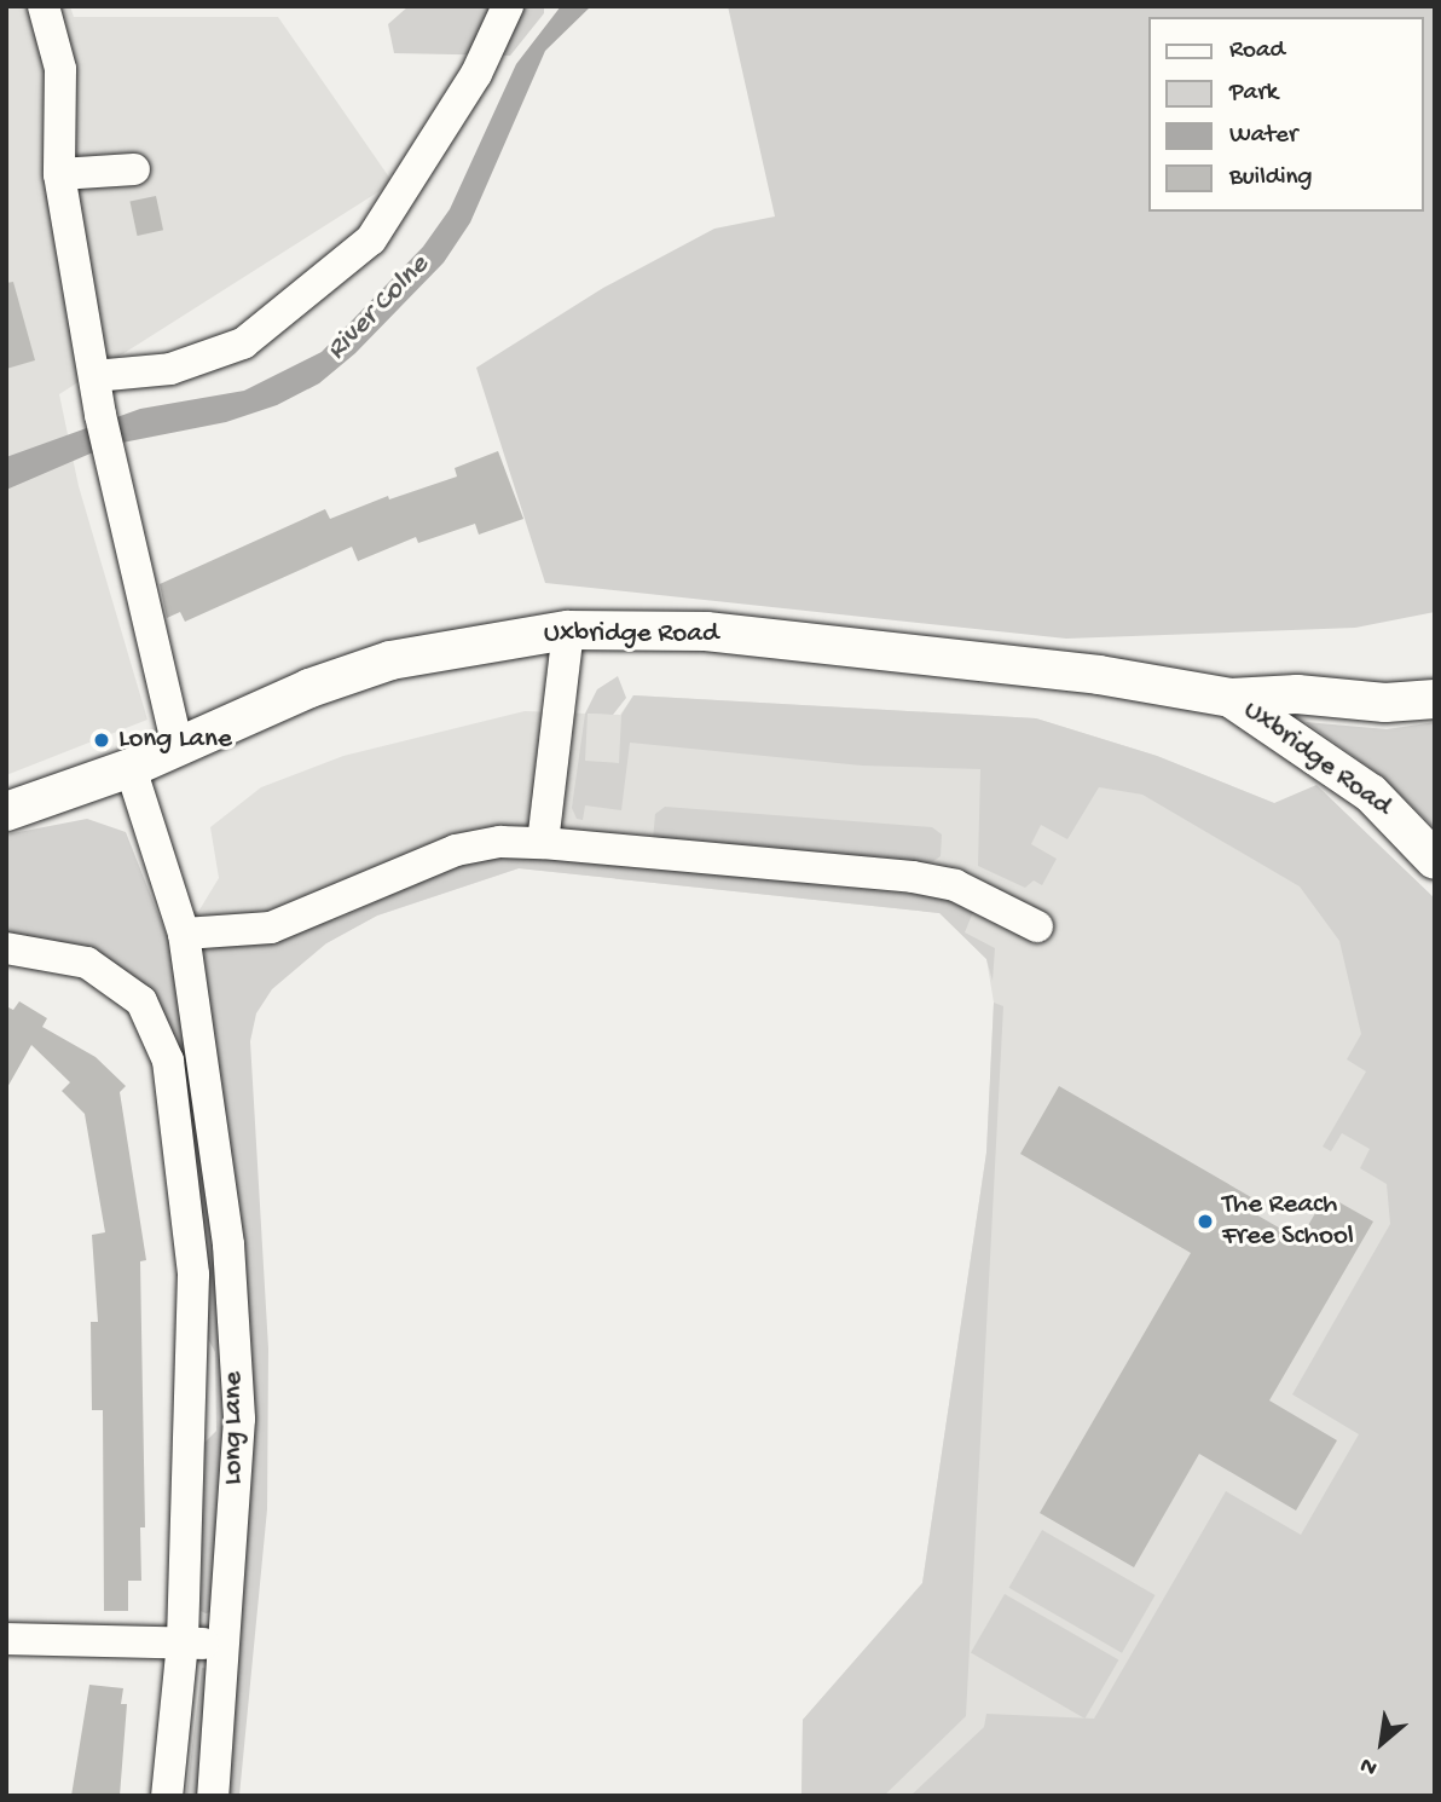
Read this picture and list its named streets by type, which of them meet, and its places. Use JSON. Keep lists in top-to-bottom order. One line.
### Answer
{"streets":{"main road":["Uxbridge Road"],"street":["Long Lane"]},"crossings":[["Uxbridge Road","Long Lane"]],"water":["River Colne"],"places":["Long Lane","The Reach Free School"],"legend":["Road","Park","Water","Building"],"north":"bottom left"}
